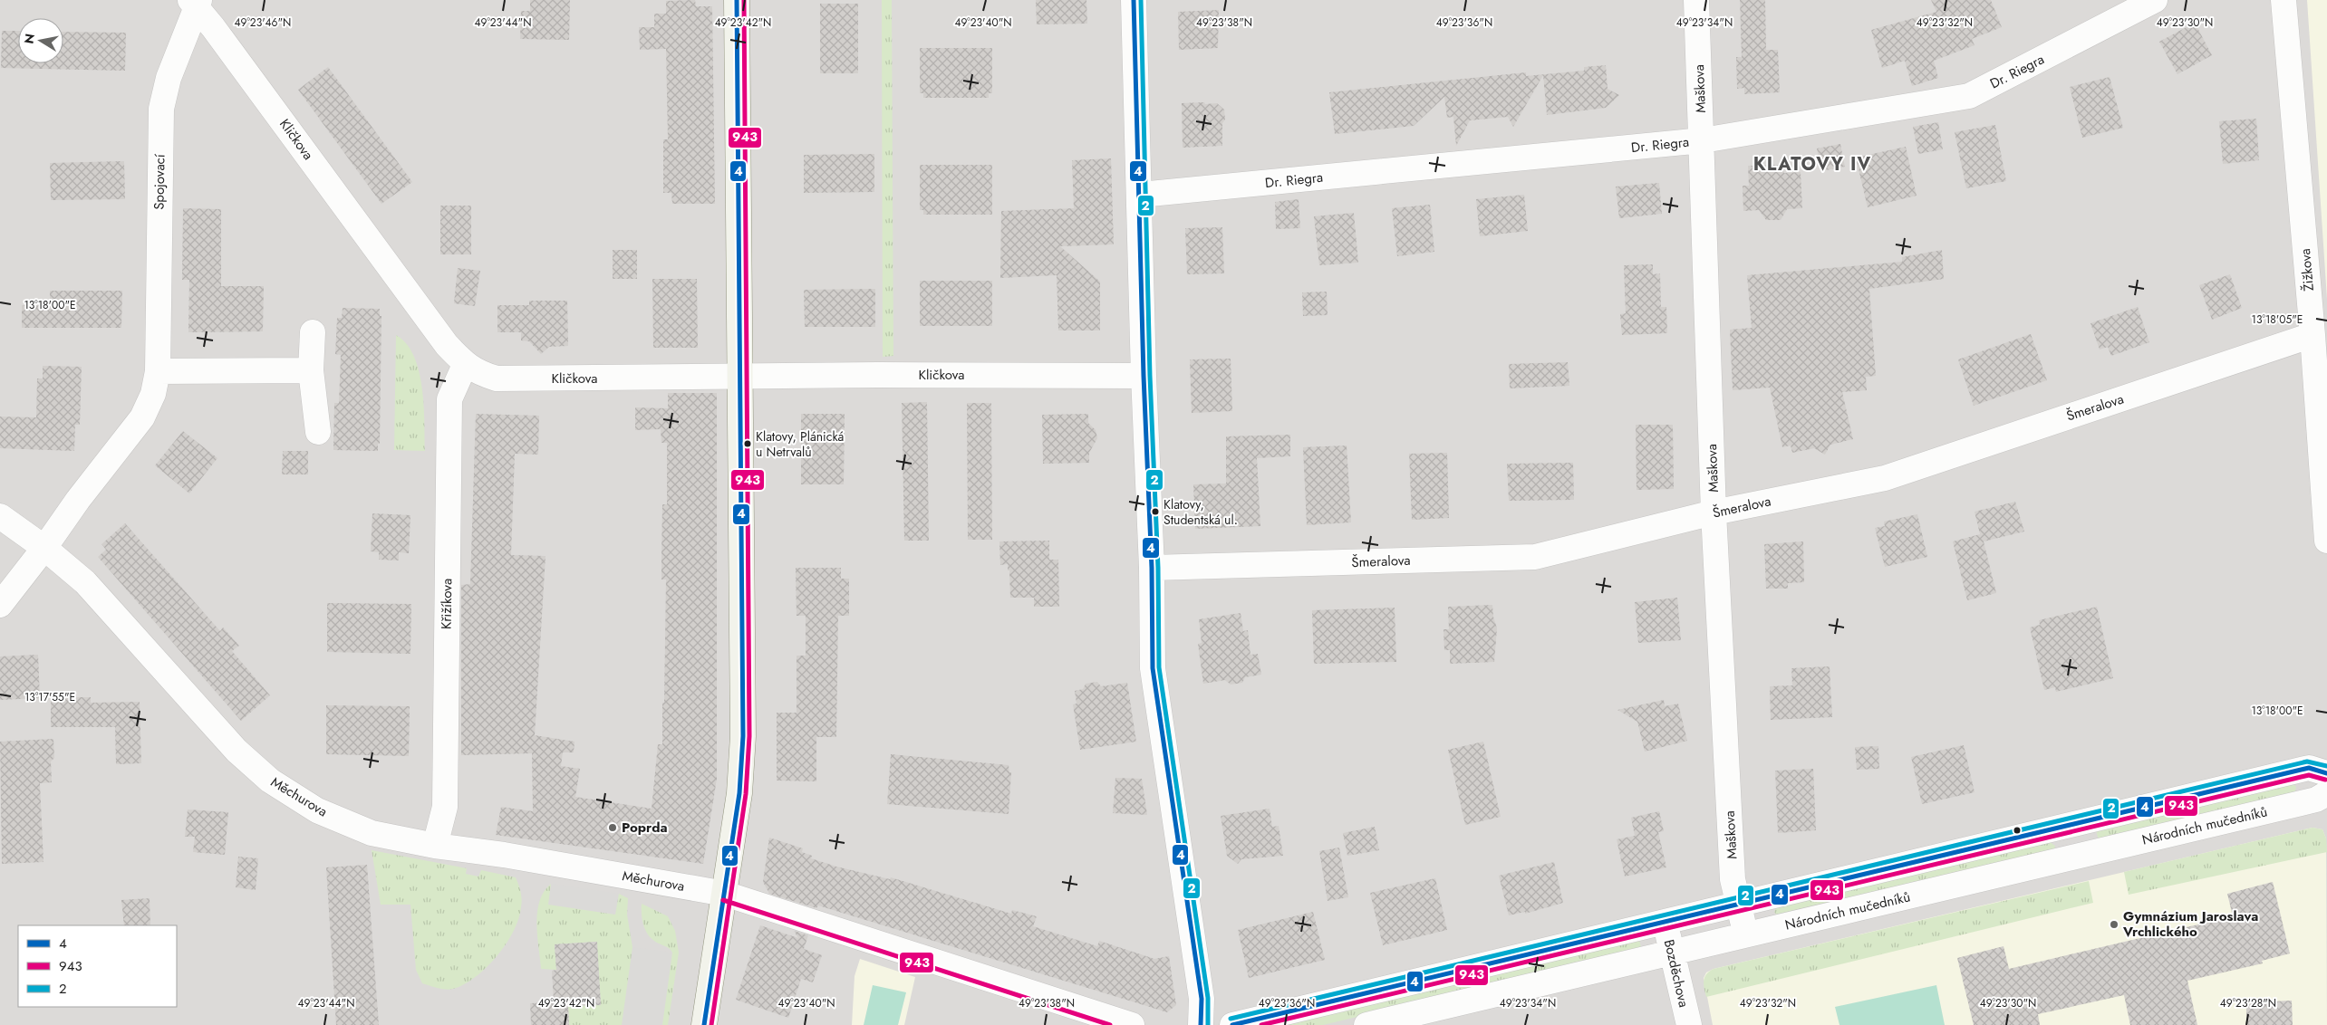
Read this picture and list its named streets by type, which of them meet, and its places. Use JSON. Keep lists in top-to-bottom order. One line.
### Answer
{"streets":{"street":["Dr. Riegra","Maškova","Kličkova","Spojovací","Žižkova","Šmeralova","Křižíkova","Měchurova","Národních mučedníků","Bozděchova"]},"crossings":[["Dr. Riegra","Maškova"],["Maškova","Šmeralova"],["Maškova","Národních mučedníků"],["Kličkova","Spojovací"],["Kličkova","Křižíkova"],["Spojovací","Měchurova"],["Žižkova","Šmeralova"],["Křižíkova","Měchurova"],["Národních mučedníků","Bozděchova"]],"districts":["KLATOVY IV"],"places":["Klatovy, Plánická u Netrvalů","Klatovy, Studentská ul.","Poprda","Gymnázium Jaroslava Vrchlického"],"lines":["transit line 4","transit line 943","transit line 2"],"legend":["4","943","2"],"north":"left","coordinates":["49°23'46\"N","49°23'44\"N","49°23'42\"N","49°23'40\"N","49°23'38\"N","49°23'36\"N","49°23'34\"N","49°23'32\"N","49°23'30\"N","13°18'00\"E","13°18'05\"E","13°17'55\"E","49°23'28\"N"]}
